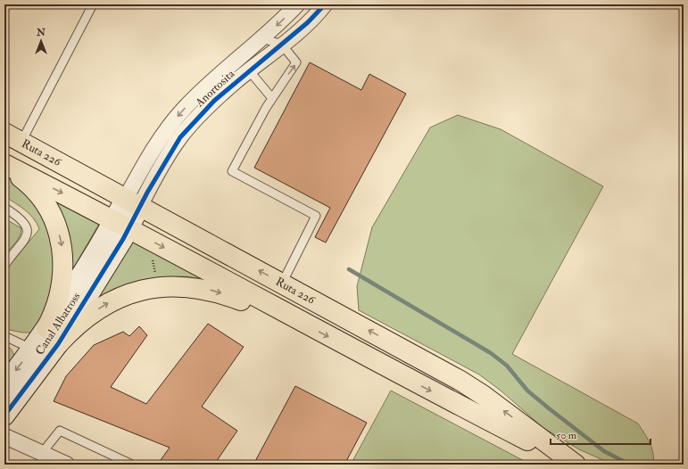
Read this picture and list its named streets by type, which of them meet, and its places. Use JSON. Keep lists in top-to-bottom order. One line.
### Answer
{"streets":{"main road":["Ruta 226"],"street":["Anortosita","Canal Albatross"]},"crossings":[["Anortosita","Ruta 226"],["Ruta 226","Canal Albatross"]],"scale_bar":"50 m","north":"top"}
